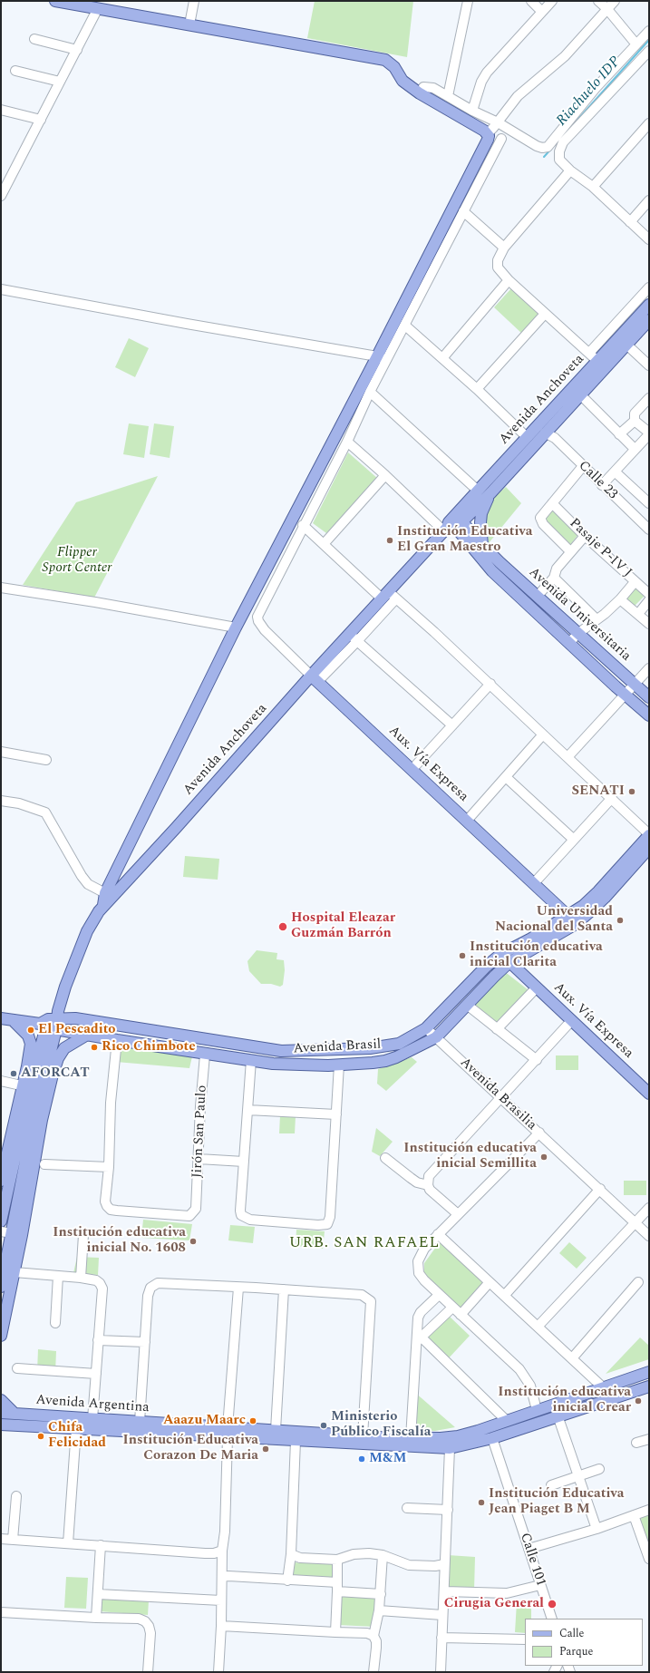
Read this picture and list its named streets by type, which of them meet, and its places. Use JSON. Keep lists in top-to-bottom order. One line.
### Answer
{"streets":{"main road":["Avenida Anchoveta","Avenida Universitaria","Aux. Vía Expresa","Avenida Brasil","Avenida Argentina"],"street":["Calle 23","Pasaje P-IV J","Avenida Brasilia","Jirón San Paulo","Calle 101"]},"crossings":[["Avenida Anchoveta","Calle 23"],["Avenida Anchoveta","Avenida Universitaria"],["Avenida Anchoveta","Aux. Vía Expresa"],["Avenida Anchoveta","Avenida Brasil"],["Aux. Vía Expresa","Avenida Brasil"],["Avenida Brasil","Avenida Brasilia"],["Avenida Brasil","Jirón San Paulo"],["Avenida Argentina","Calle 101"]],"districts":["URB. SAN RAFAEL"],"water":["Riachuelo IDP"],"parks":["Flipper Sport Center"],"places":["Institución Educativa El Gran Maestro","SENATI","Universidad Nacional del Santa","Hospital Eleazar Guzmán Barrón","Institución educativa inicial Clarita","El Pescadito","Rico Chimbote","AFORCAT","Institución educativa inicial Semillita","Institución educativa inicial No. 1608","Institución educativa inicial Crear","Aaazu Maarc","Ministerio Público Fiscalía","Chifa Felicidad","Institución Educativa Corazon De Maria","M&M","Institución Educativa Jean Piaget B M","Cirugia General"],"legend":["Calle","Parque"]}
